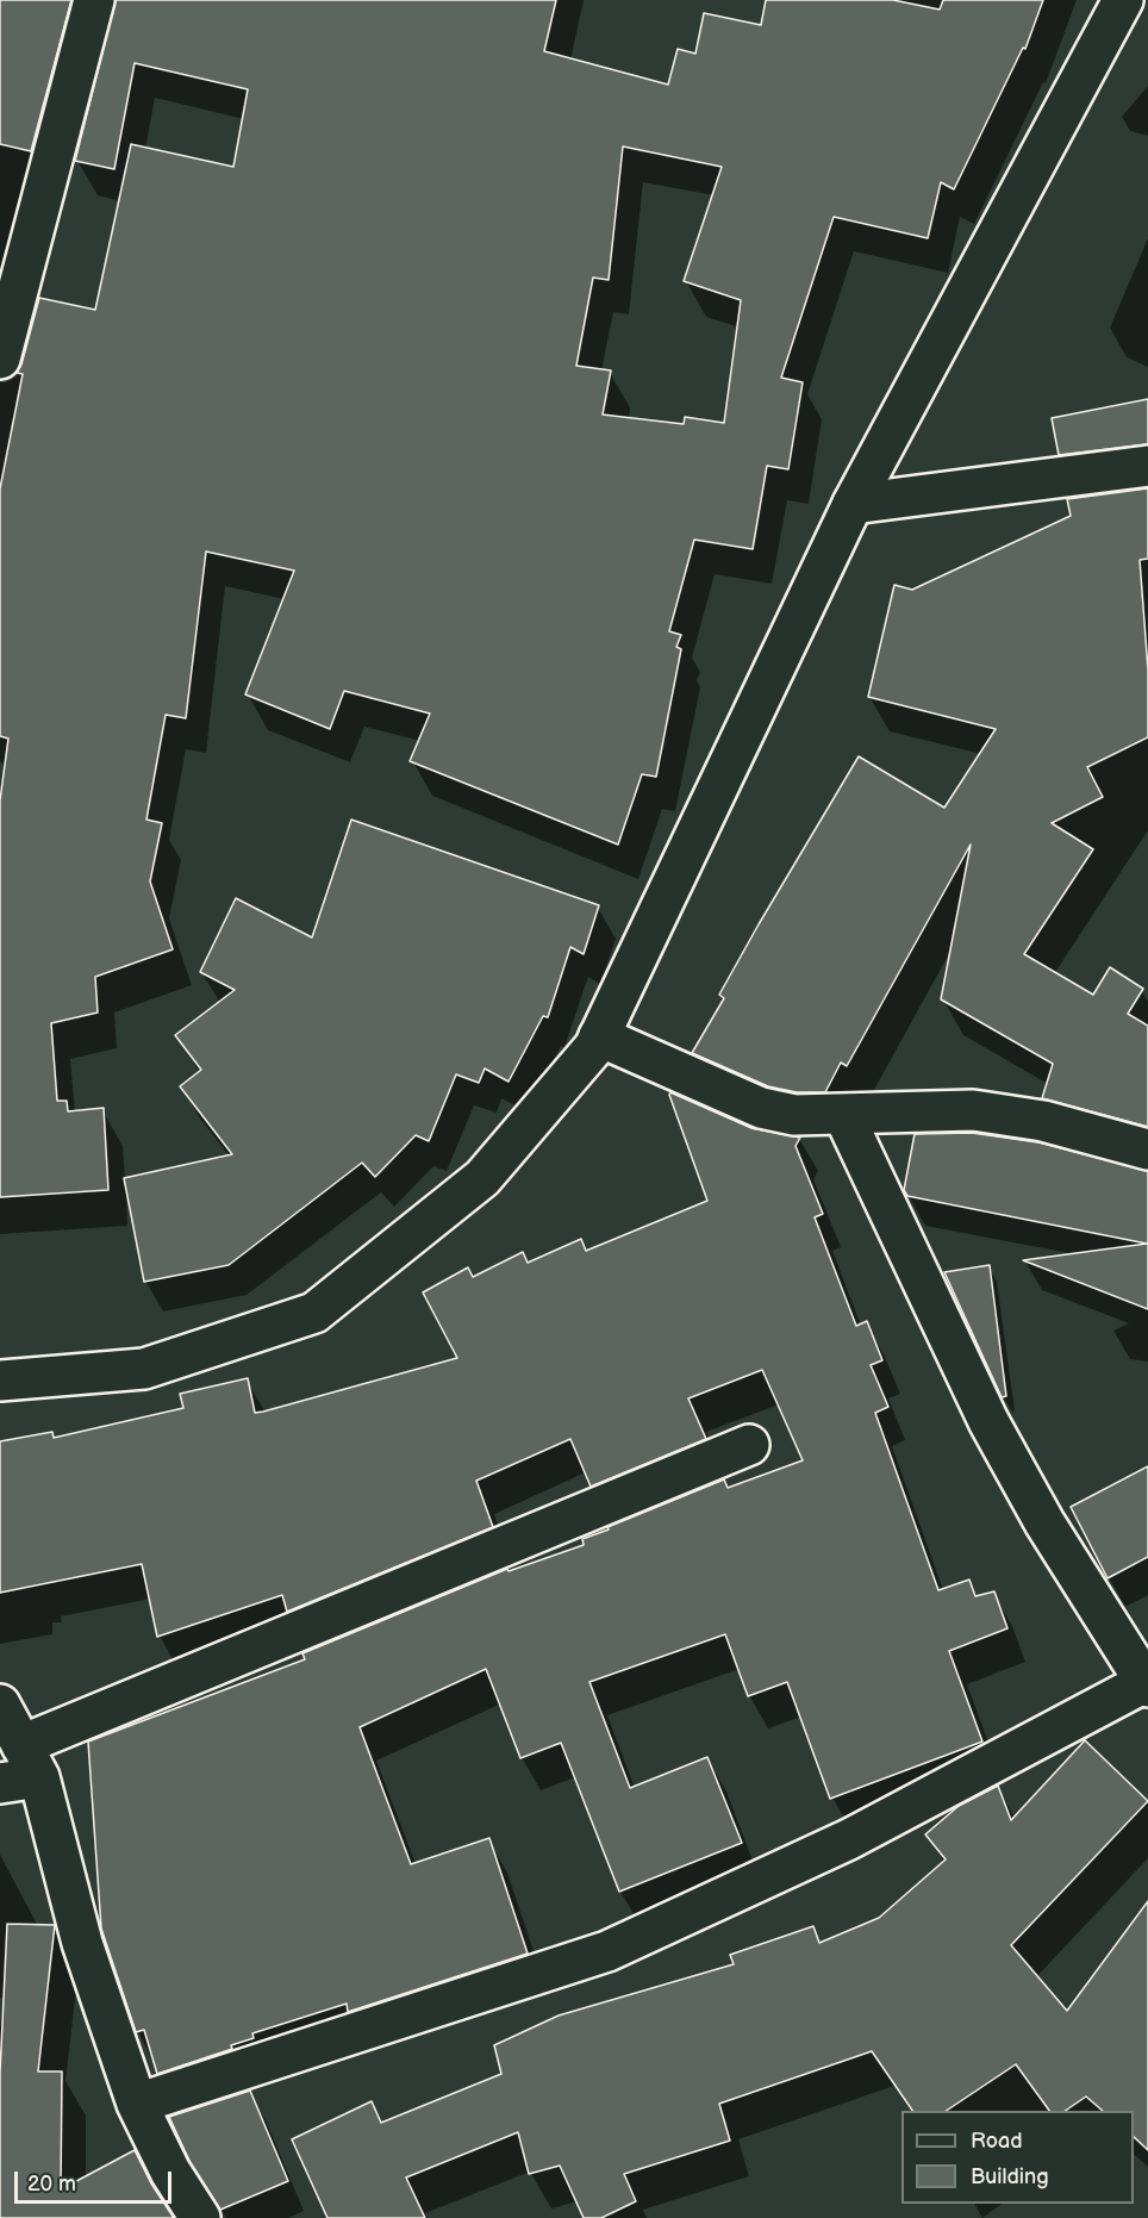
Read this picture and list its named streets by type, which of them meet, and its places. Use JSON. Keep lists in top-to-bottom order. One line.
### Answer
{"legend":["Road","Building"],"scale_bar":"20 m"}
